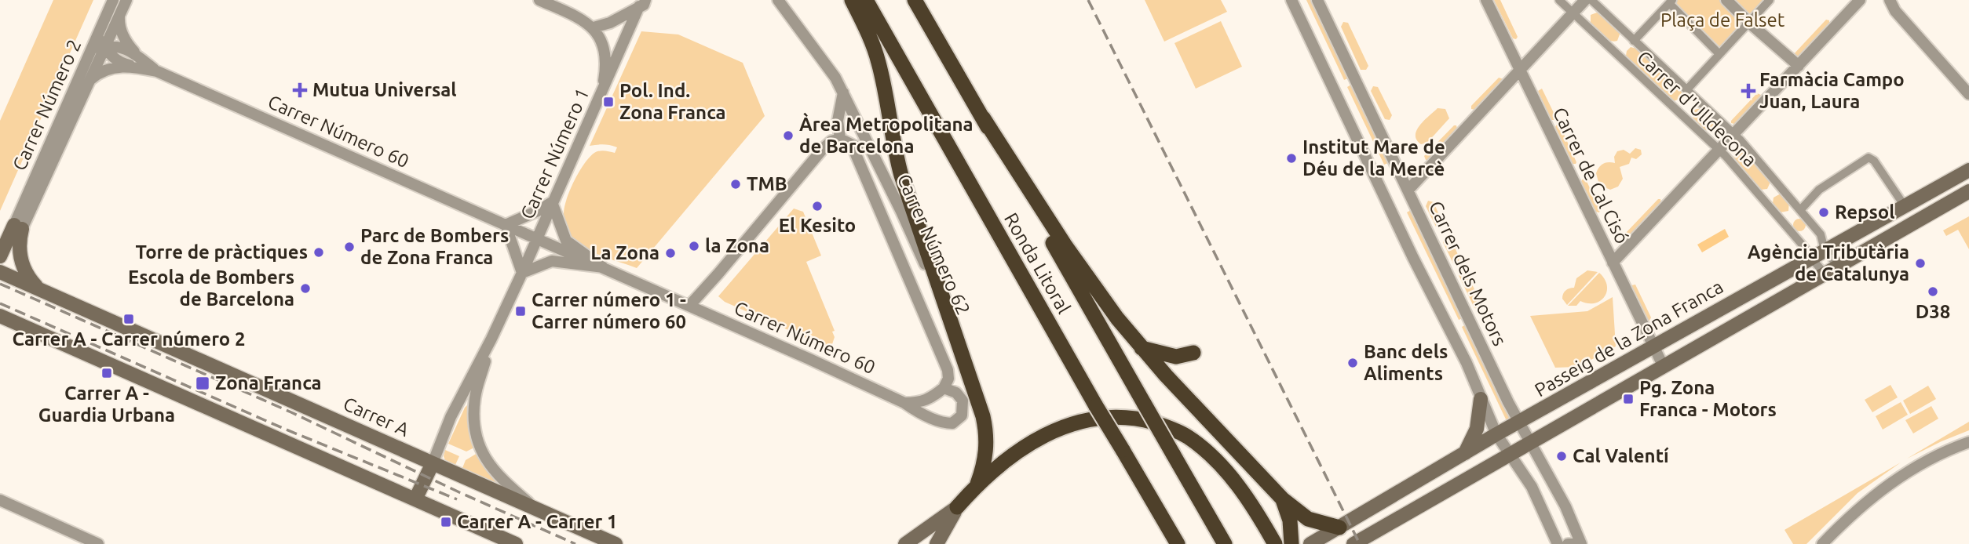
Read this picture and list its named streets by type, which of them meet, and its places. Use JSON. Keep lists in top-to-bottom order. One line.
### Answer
{"streets":{"highway":["Ronda Litoral"],"main road":["Passeig de la Zona Franca","Carrer A"],"street":["Carrer Número 2","Carrer d'Ulldecona","Carrer Número 60","Carrer Número 1","Carrer de Cal Cisó","Carrer Número 62","Carrer dels Motors"]},"crossings":[["Carrer Número 2","Carrer Número 60"],["Carrer d'Ulldecona","Passeig de la Zona Franca"],["Carrer Número 60","Carrer Número 1"],["Carrer Número 1","Carrer A"],["Carrer de Cal Cisó","Passeig de la Zona Franca"],["Carrer dels Motors","Passeig de la Zona Franca"]],"parks":["Plaça de Falset"],"places":{"health":["Mutua Universal","Farmàcia Campo Juan, Laura"],"transit":["Pol. Ind. Zona Franca","Carrer número 1 - Carrer número 60","Carrer A - Carrer número 2","Carrer A - Guardia Urbana","Zona Franca","Pg. Zona Franca - Motors","Carrer A - Carrer 1"],"other":["Àrea Metropolitana de Barcelona","Institut Mare de Déu de la Mercè","TMB","El Kesito","Repsol","la Zona","Parc de Bombers de Zona Franca","Torre de pràctiques","La Zona","Agència Tributària de Catalunya","Escola de Bombers de Barcelona","D38","Banc dels Aliments","Cal Valentí"]}}
